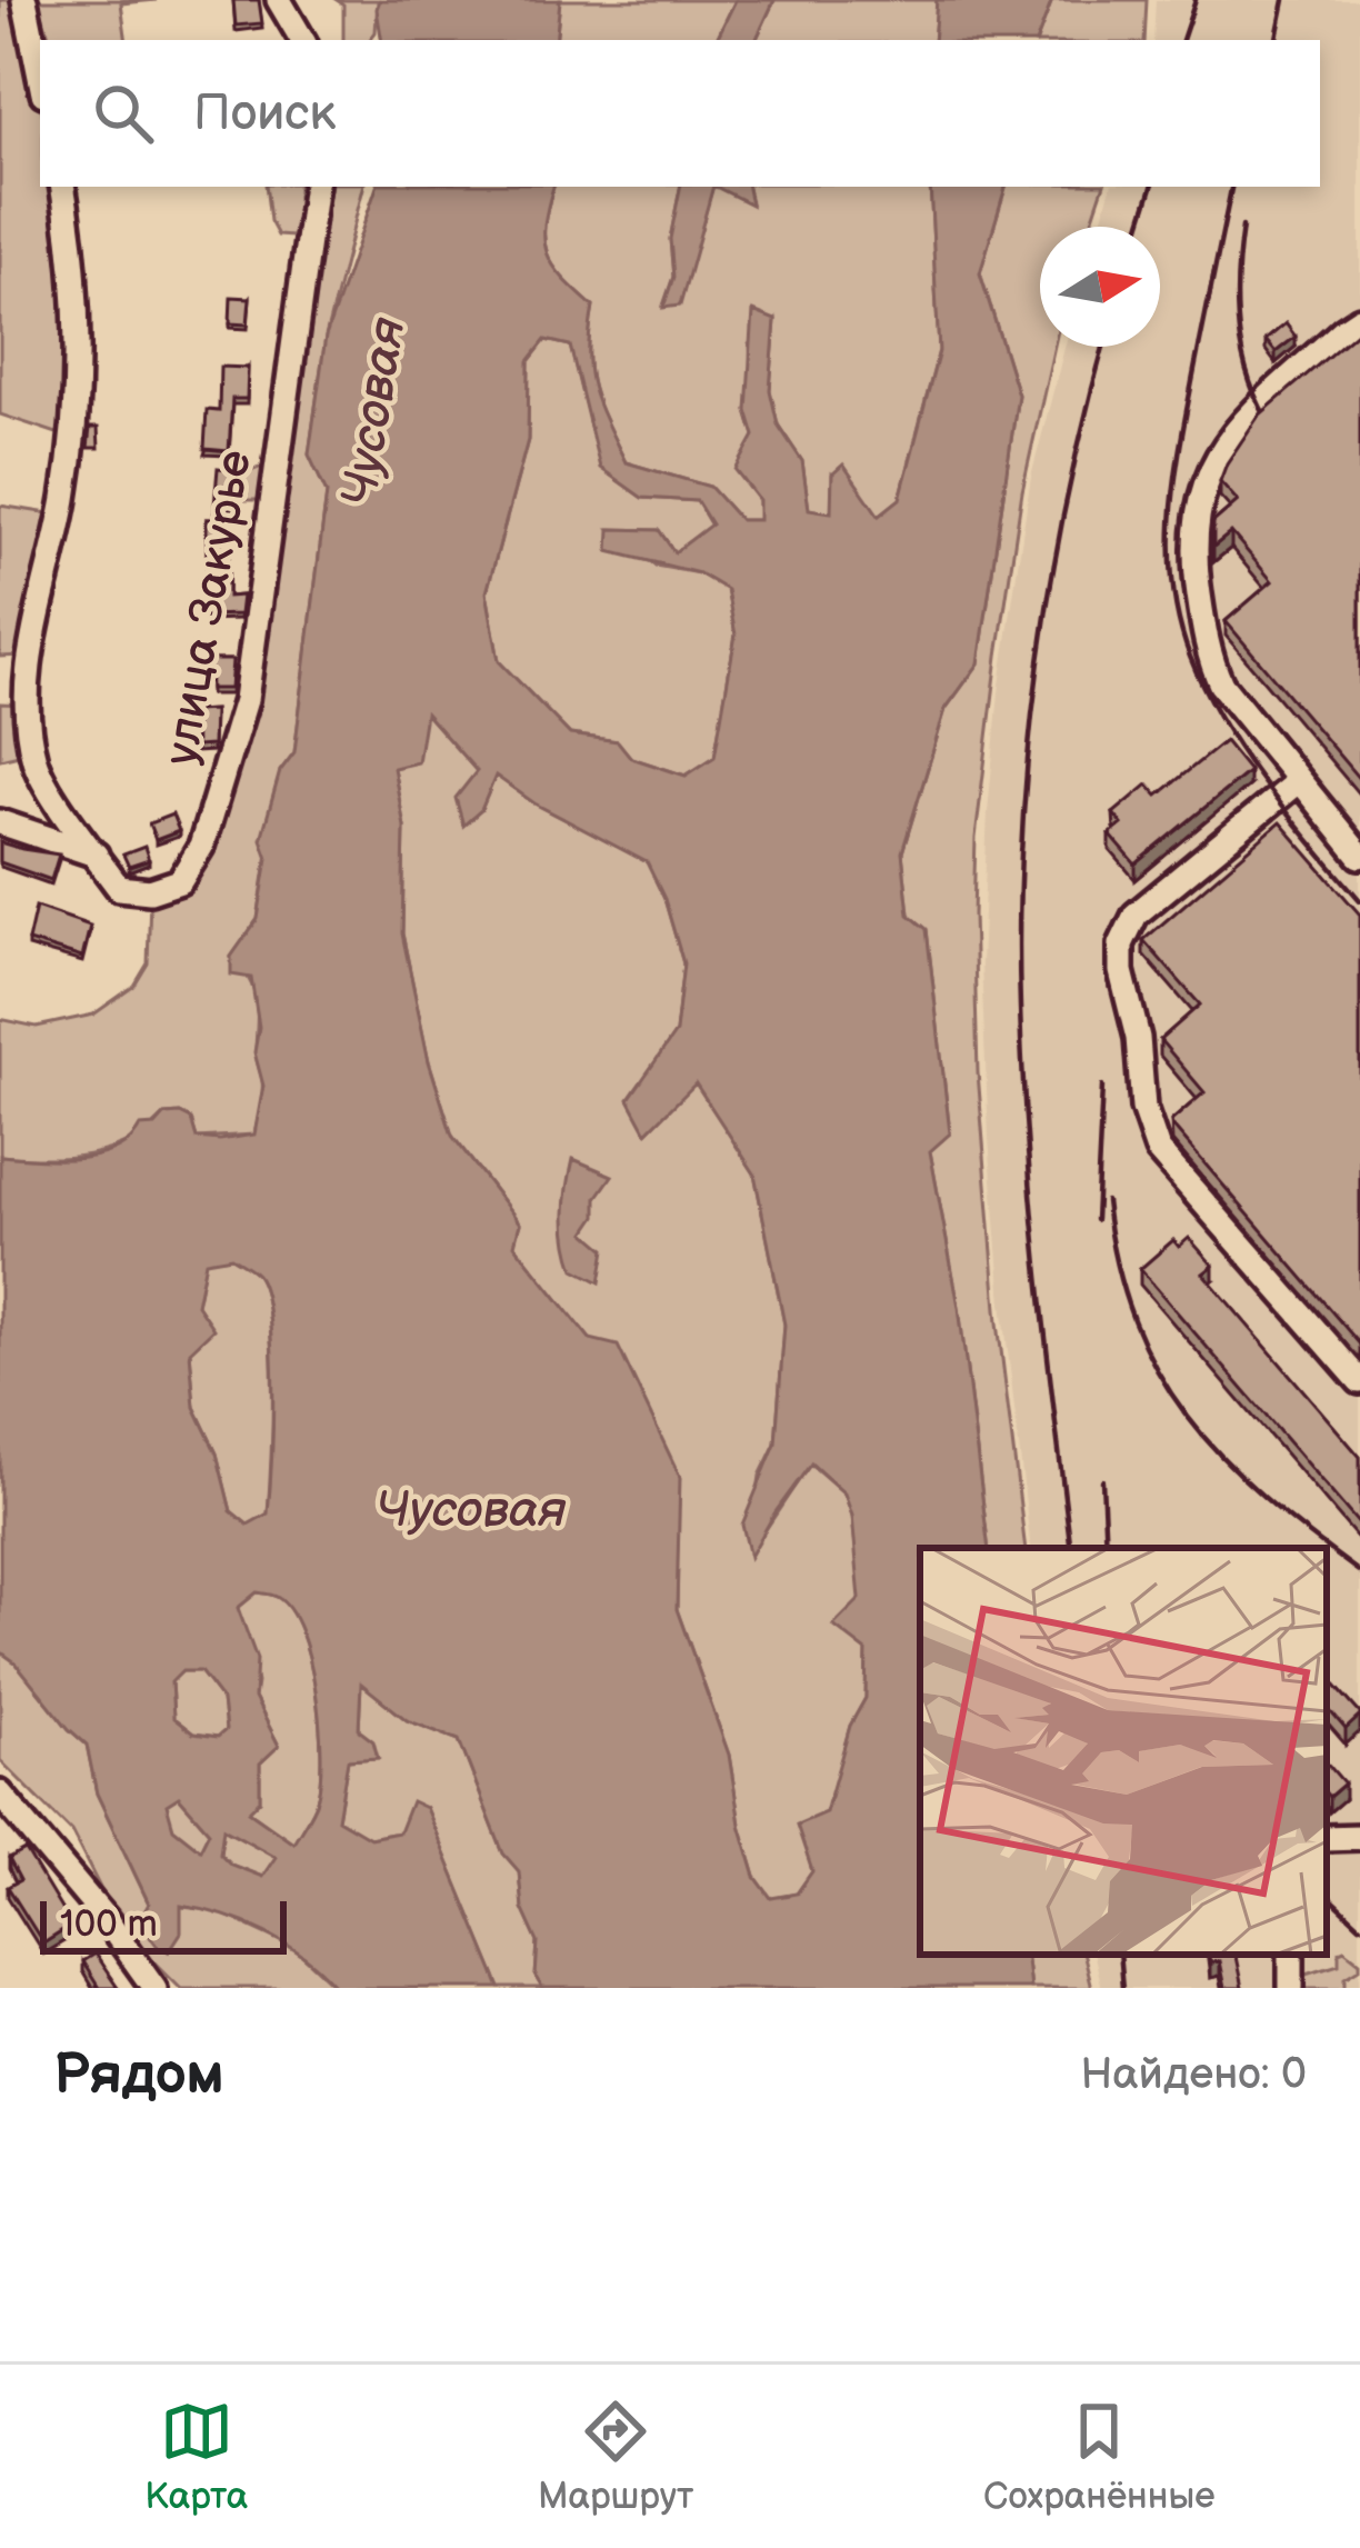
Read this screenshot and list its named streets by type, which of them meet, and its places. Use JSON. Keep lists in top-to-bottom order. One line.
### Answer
{"streets":{"street":["улица Закурье"]},"water":["Чусовая"],"scale_bar":"100 m","north":"right","page":{"search":"Поиск","scale":"100 m","heading":["Рядом","Найдено: 0"],"nav":["Карта","Маршрут","Сохранённые"]}}
